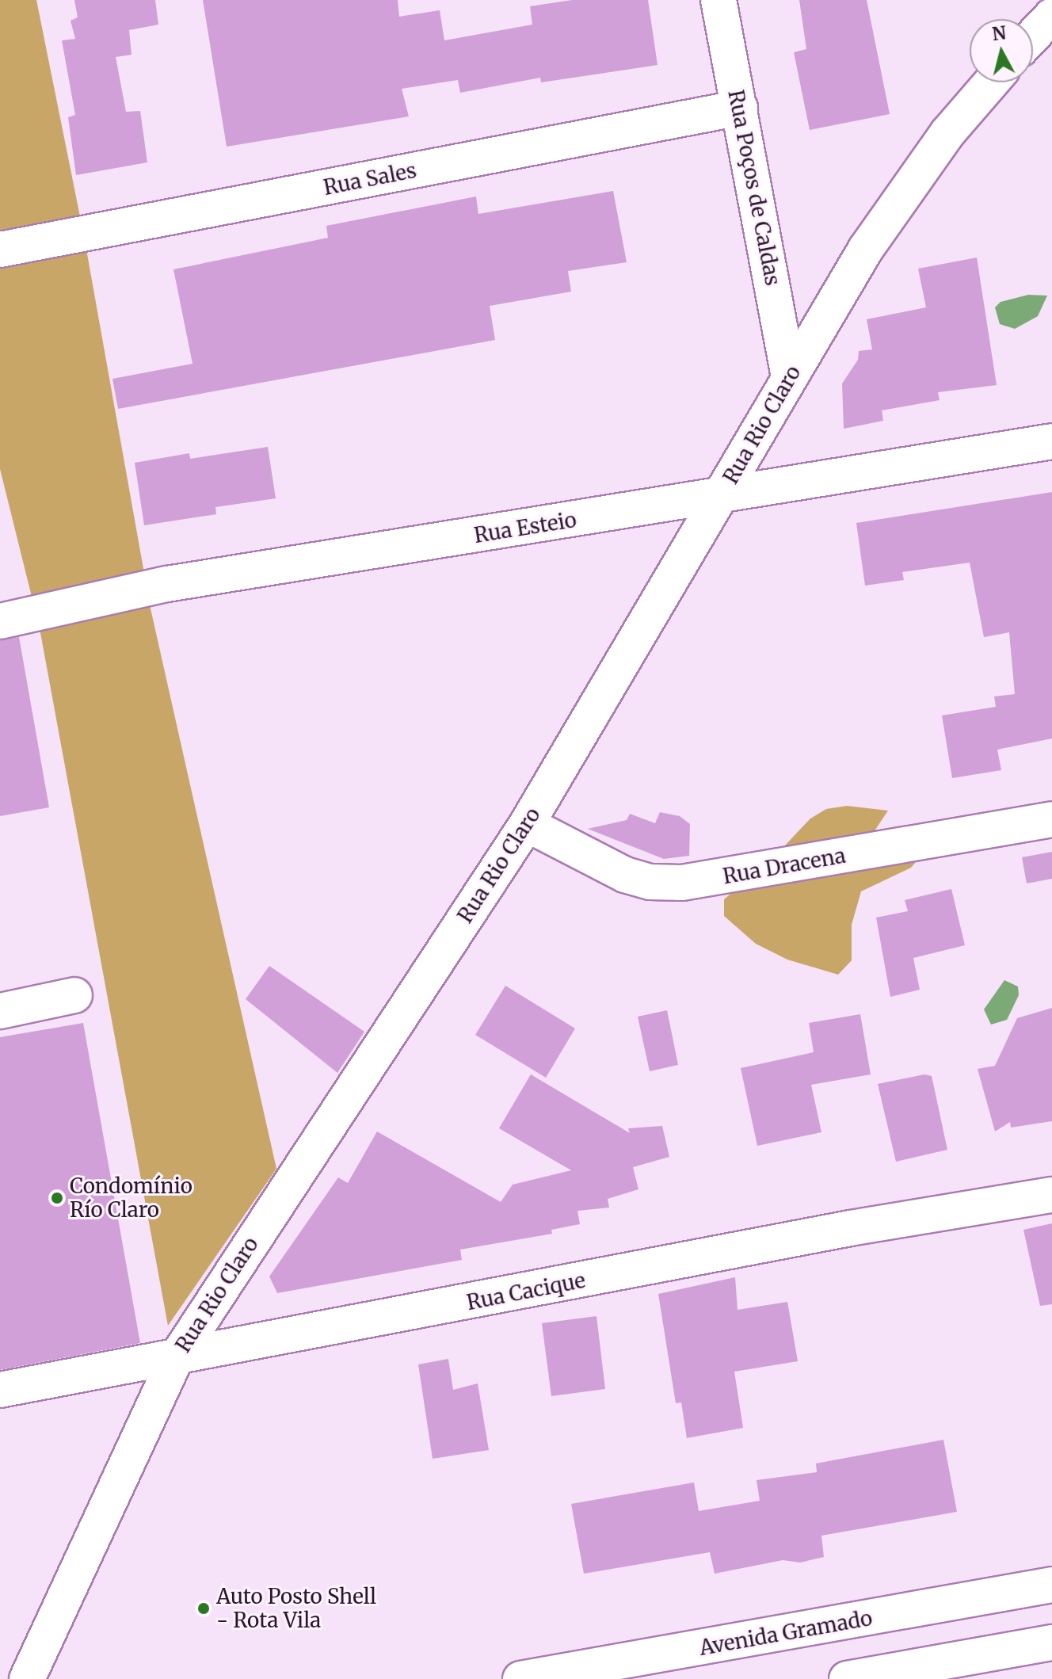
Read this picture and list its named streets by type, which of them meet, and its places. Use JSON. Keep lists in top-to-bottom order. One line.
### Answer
{"streets":{"street":["Rua Sales","Rua Poços de Caldas","Rua Rio Claro","Rua Esteio","Rua Dracena","Rua Cacique","Avenida Gramado"]},"crossings":[["Rua Sales","Rua Poços de Caldas"],["Rua Poços de Caldas","Rua Rio Claro"],["Rua Rio Claro","Rua Esteio"],["Rua Rio Claro","Rua Dracena"],["Rua Rio Claro","Rua Cacique"]],"places":["Condomínio Río Claro","Auto Posto Shell - Rota Vila"],"north":"top"}
